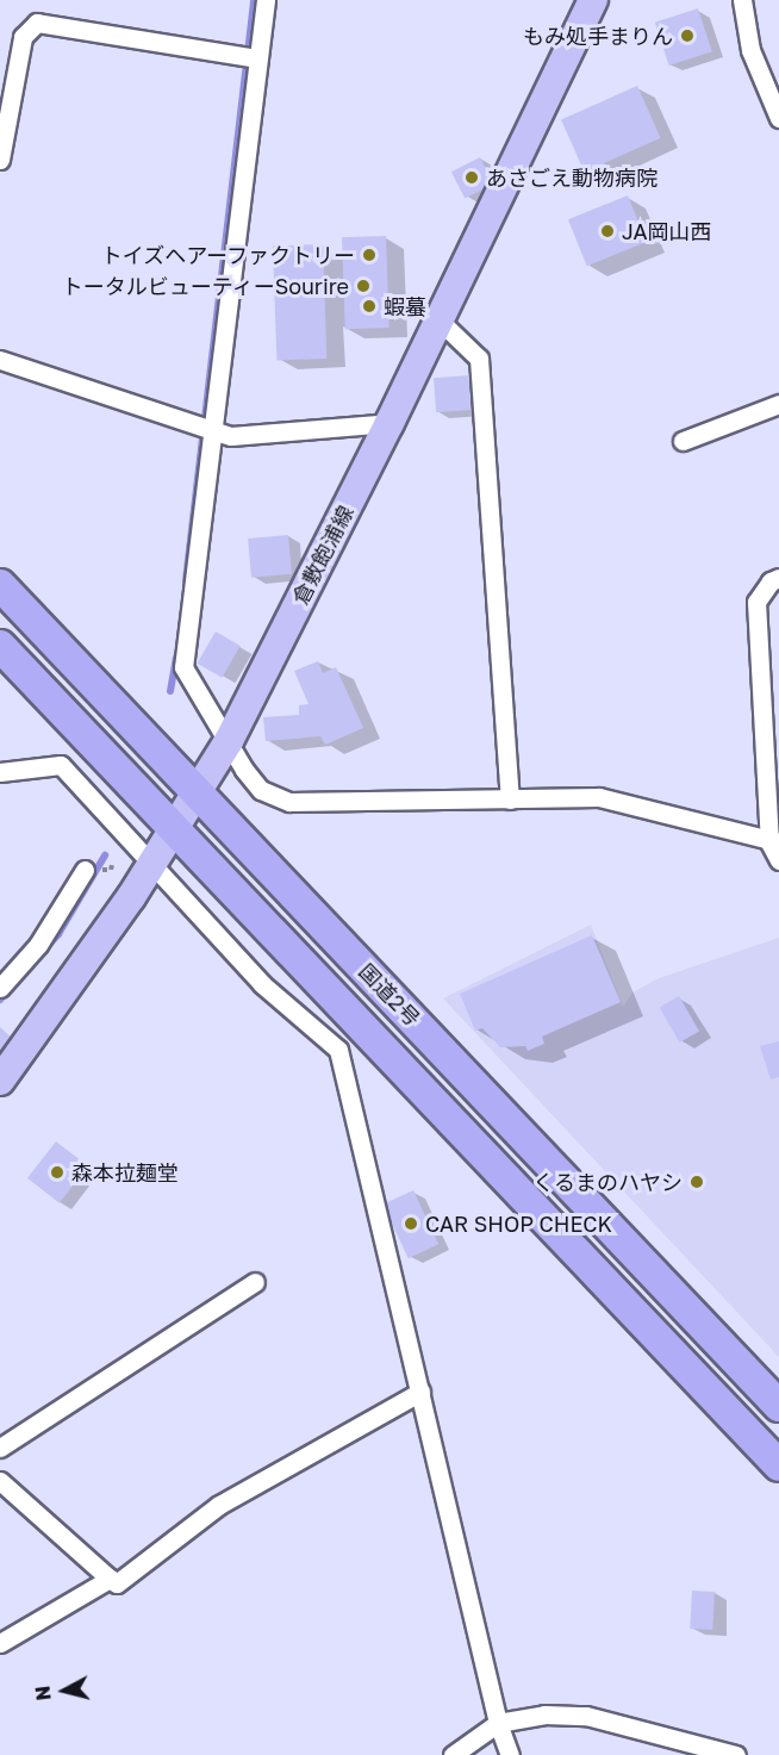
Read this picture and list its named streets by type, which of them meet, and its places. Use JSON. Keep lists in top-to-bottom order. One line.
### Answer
{"streets":{"highway":["国道2号"],"main road":["倉敷飽浦線"]},"crossings":[["倉敷飽浦線","国道2号"]],"places":["もみ処手まりん","あさごえ動物病院","JA岡山西","トイズヘアーファクトリー","トータルビューティーSourire","蝦蟇","森本拉麺堂","くるまのハヤシ","CAR SHOP CHECK"],"north":"left"}
